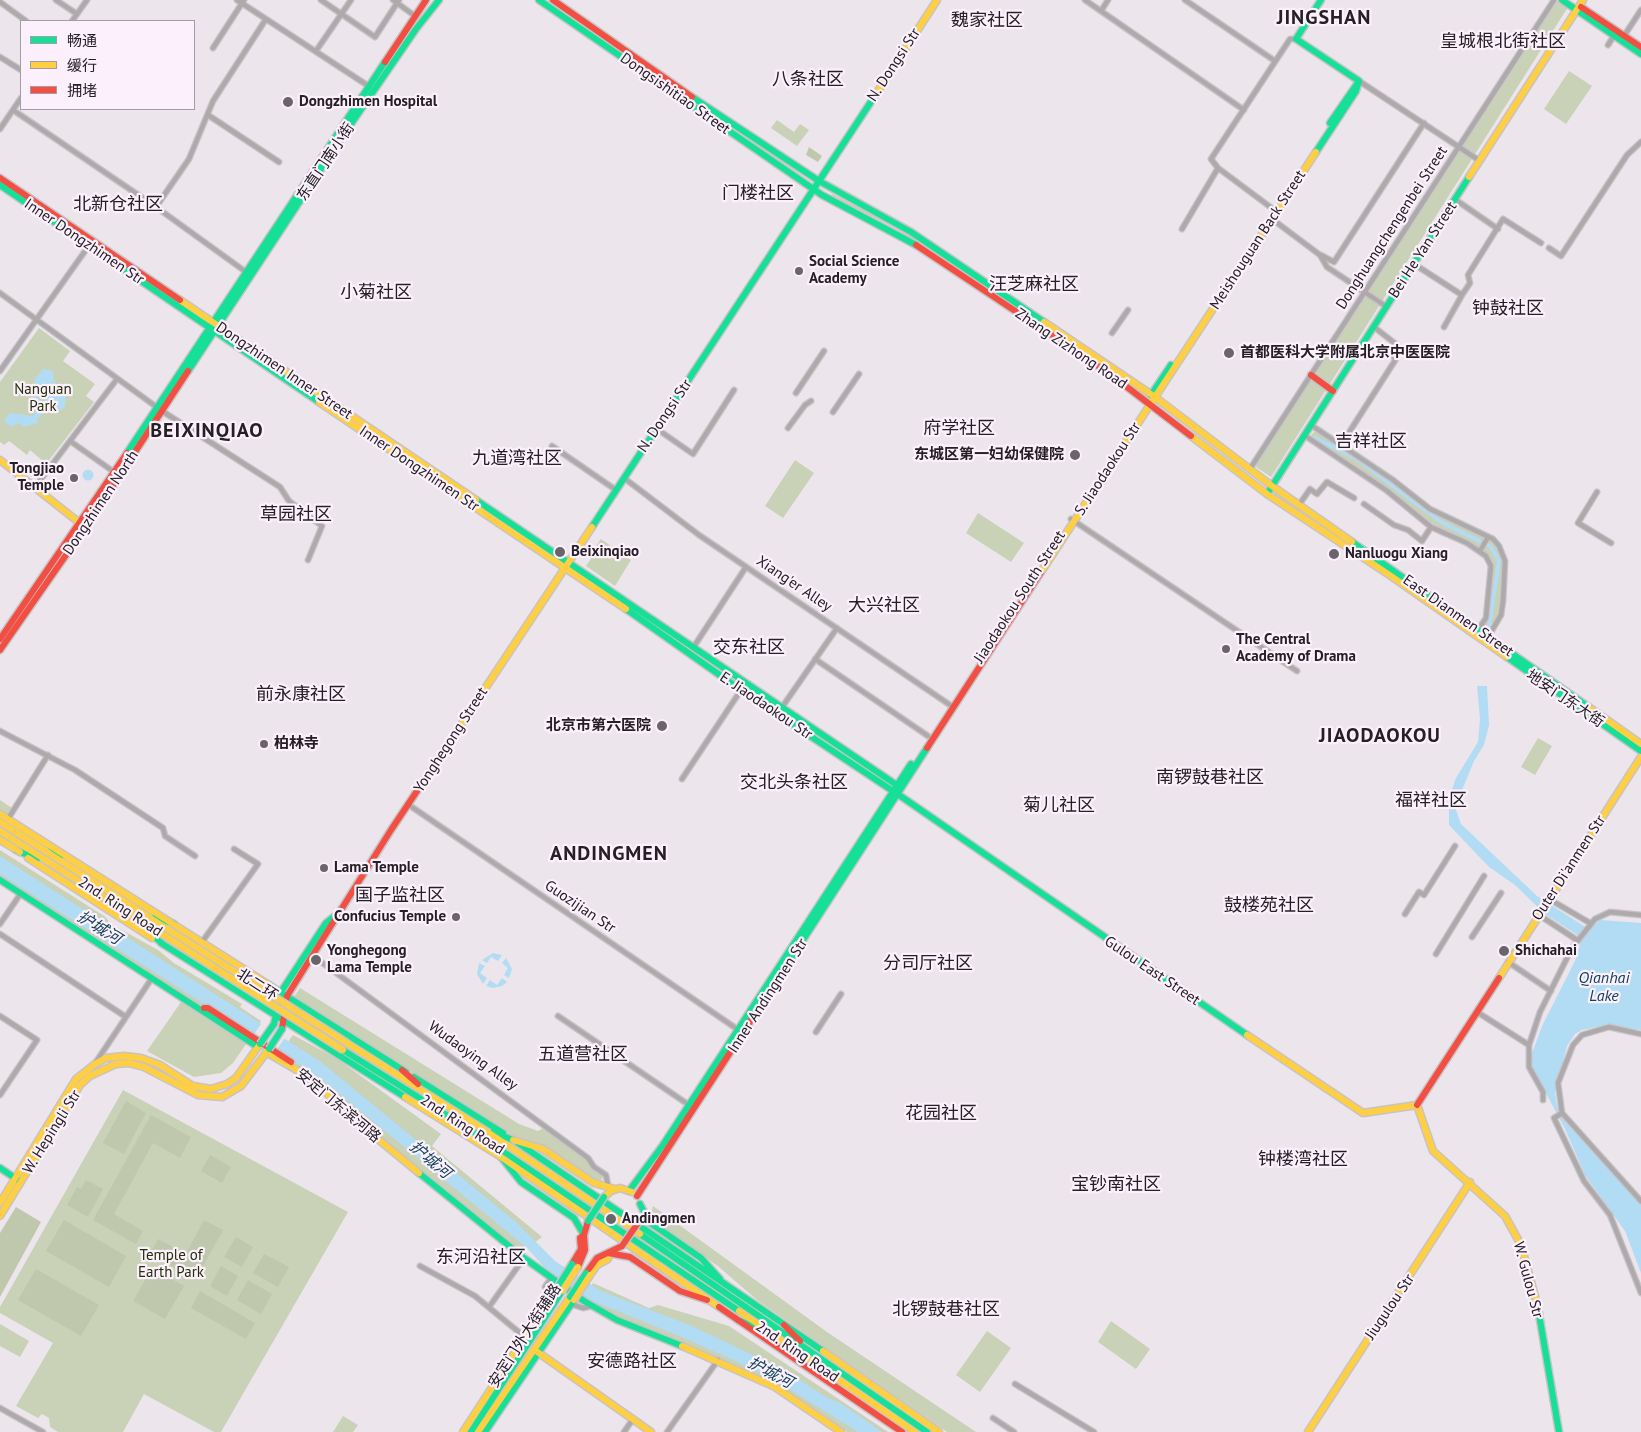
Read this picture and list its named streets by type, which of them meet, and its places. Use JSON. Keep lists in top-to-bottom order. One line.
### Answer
{"streets":{"main road":["N. Dongsi Str","Dongsishitiao Street","东直门南小街","Meishouguan Back Street","Inner Dongzhimen Str","Bei He Yan Street","Zhang Zizhong Road","Dongzhimen Inner Street","S. Jiaodaokou Str","Dongzhimen North","Jiaodaokou South Street","East Dianmen Street","地安门东大街","E. Jiaodaokou Str","Yonghegong Street","Outer Di'anmen Str","2nd. Ring Road","Gulou East Street","北二环","Inner Andingmen Str","安定门东滨河路","W. Hepingli Str","W. Gulou Str","Jiugulou Str","安定门外大街辅路"],"street":["Donghuangchengenbei Street","Xiang'er Alley","Guozijian Str","Wudaoying Alley"]},"crossings":[["N. Dongsi Str","Dongsishitiao Street"],["N. Dongsi Str","Zhang Zizhong Road"],["N. Dongsi Str","Dongzhimen Inner Street"],["N. Dongsi Str","Xiang'er Alley"],["N. Dongsi Str","Yonghegong Street"],["Dongsishitiao Street","Zhang Zizhong Road"],["东直门南小街","Inner Dongzhimen Str"],["东直门南小街","Dongzhimen Inner Street"],["东直门南小街","Dongzhimen North"],["Donghuangchengenbei Street","East Dianmen Street"],["Meishouguan Back Street","Zhang Zizhong Road"],["Meishouguan Back Street","S. Jiaodaokou Str"],["Meishouguan Back Street","East Dianmen Street"],["Inner Dongzhimen Str","Dongzhimen Inner Street"],["Inner Dongzhimen Str","Dongzhimen North"],["Inner Dongzhimen Str","E. Jiaodaokou Str"],["Inner Dongzhimen Str","Yonghegong Street"],["Bei He Yan Street","East Dianmen Street"],["Bei He Yan Street","地安门东大街"],["Zhang Zizhong Road","S. Jiaodaokou Str"],["Zhang Zizhong Road","East Dianmen Street"],["Dongzhimen Inner Street","Dongzhimen North"],["Dongzhimen Inner Street","Jiaodaokou South Street"],["Dongzhimen Inner Street","E. Jiaodaokou Str"],["Dongzhimen Inner Street","Yonghegong Street"],["Dongzhimen Inner Street","Gulou East Street"],["Dongzhimen Inner Street","Inner Andingmen Str"],["S. Jiaodaokou Str","Jiaodaokou South Street"],["S. Jiaodaokou Str","East Dianmen Street"],["Xiang'er Alley","Jiaodaokou South Street"],["Jiaodaokou South Street","E. Jiaodaokou Str"],["Jiaodaokou South Street","Gulou East Street"],["Jiaodaokou South Street","Inner Andingmen Str"],["E. Jiaodaokou Str","Yonghegong Street"],["E. Jiaodaokou Str","Gulou East Street"],["E. Jiaodaokou Str","Inner Andingmen Str"],["Yonghegong Street","Guozijian Str"],["Yonghegong Street","Wudaoying Alley"],["Outer Di'anmen Str","Gulou East Street"],["Outer Di'anmen Str","W. Gulou Str"],["2nd. Ring Road","北二环"],["Guozijian Str","Inner Andingmen Str"],["Gulou East Street","Inner Andingmen Str"],["Gulou East Street","W. Gulou Str"],["安定门东滨河路","W. Hepingli Str"],["W. Gulou Str","Jiugulou Str"]],"districts":["JINGSHAN","魏家社区","皇城根北街社区","八条社区","门楼社区","北新仓社区","汪芝麻社区","小菊社区","钟鼓社区","府学社区","BEIXINQIAO","吉祥社区","九道湾社区","草园社区","大兴社区","交东社区","前永康社区","JIAODAOKOU","南锣鼓巷社区","交北头条社区","福祥社区","菊儿社区","ANDINGMEN","国子监社区","鼓楼苑社区","分司厅社区","五道营社区","花园社区","钟楼湾社区","宝钞南社区","东河沿社区","北锣鼓巷社区","安德路社区"],"water":["护城河","Qianhai Lake"],"parks":["Nanguan Park","Temple of Earth Park"],"places":["Dongzhimen Hospital","Social Science Academy","首都医科大学附属北京中医医院","东城区第一妇幼保健院","Tongjiao Temple","Beixinqiao","Nanluogu Xiang","The Central Academy of Drama","北京市第六医院","柏林寺","Lama Temple","Confucius Temple","Shichahai","Yonghegong Lama Temple","Andingmen"],"legend":["畅通","缓行","拥堵"]}
